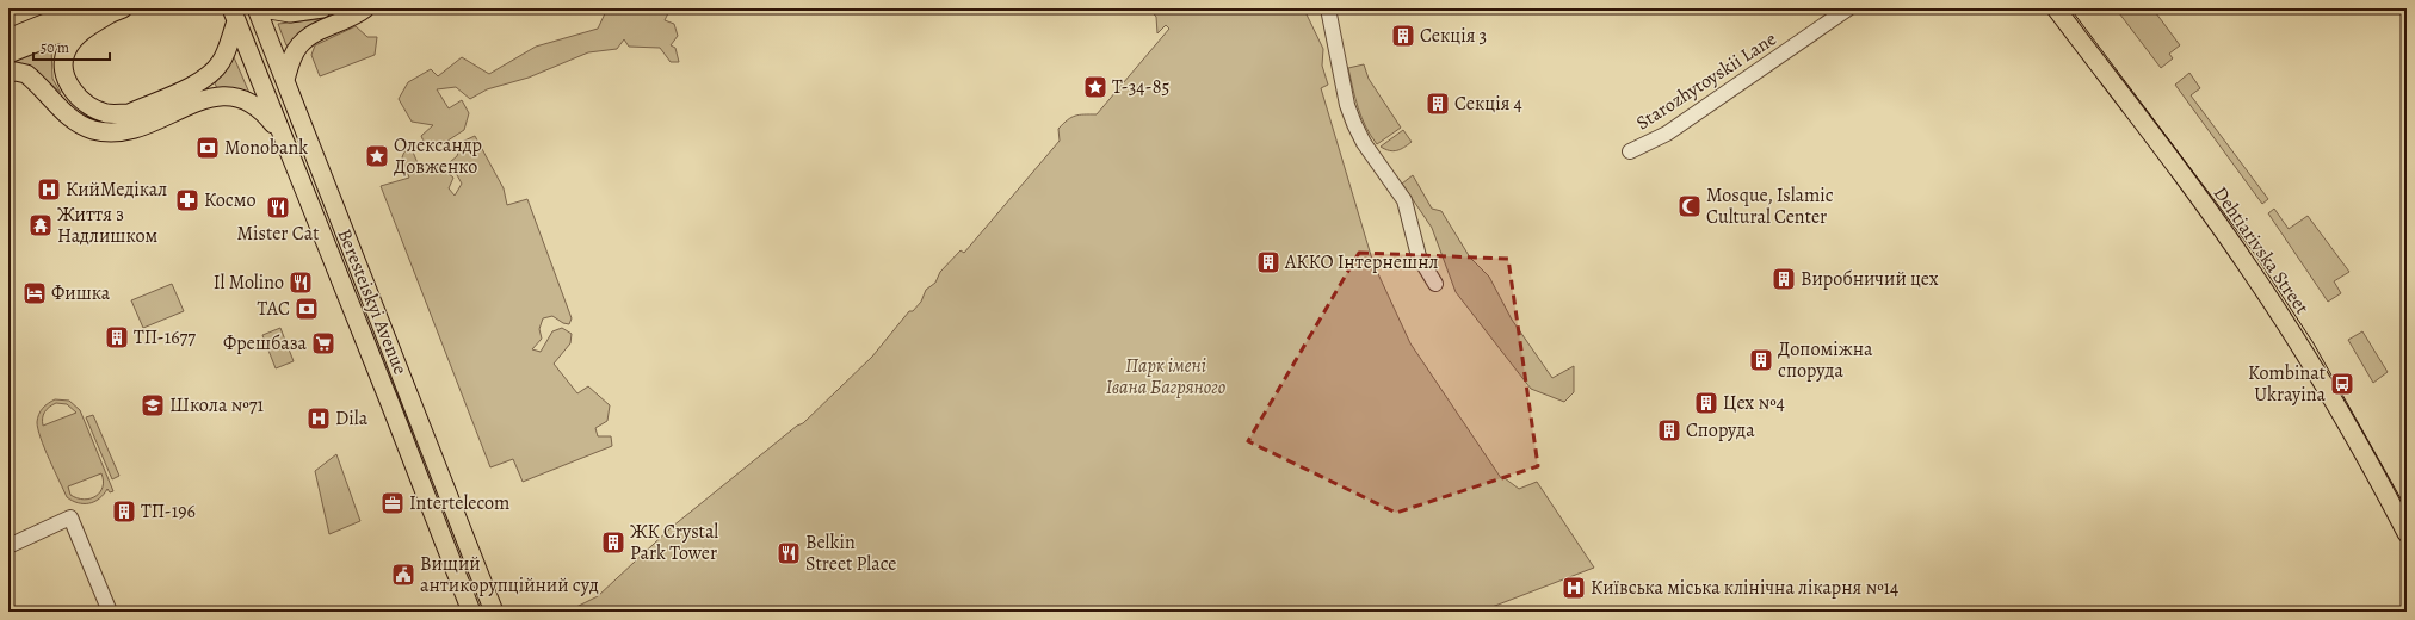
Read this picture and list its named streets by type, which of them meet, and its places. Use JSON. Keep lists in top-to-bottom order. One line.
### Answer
{"streets":{"main road":["Dehtiarivska Street","Beresteiskyi Avenue"],"street":["Starozhytoyskii Lane"]},"parks":["Парк імені Івана Багряного"],"places":{"building":["Секція 3","Секція 4","АККО Інтернешнл","Виробничий цех","ТП-1677","Допоміжна споруда","Цех №4","Споруда","ТП-196","ЖК Crystal Park Tower"],"place":["Т-34-85","Олександр Довженко"],"bank":["Monobank","ТАС"],"hospital":["КийМедікал","Dila","Київська міська клінічна лікарня №14"],"pharmacy":["Космо"],"mosque":["Mosque, Islamic Cultural Center"],"restaurant":["Mister Cat","Il Molino","Belkin Street Place"],"temple":["Життя з Надлишком"],"hotel":["Фишка"],"supermarket":["Фрешбаза"],"bus stop":["Kombinat Ukrayina"],"school or university":["Школа №71"],"office":["Intertelecom"],"public building":["Вищий антикорупційний суд"]},"scale_bar":"50 m"}
